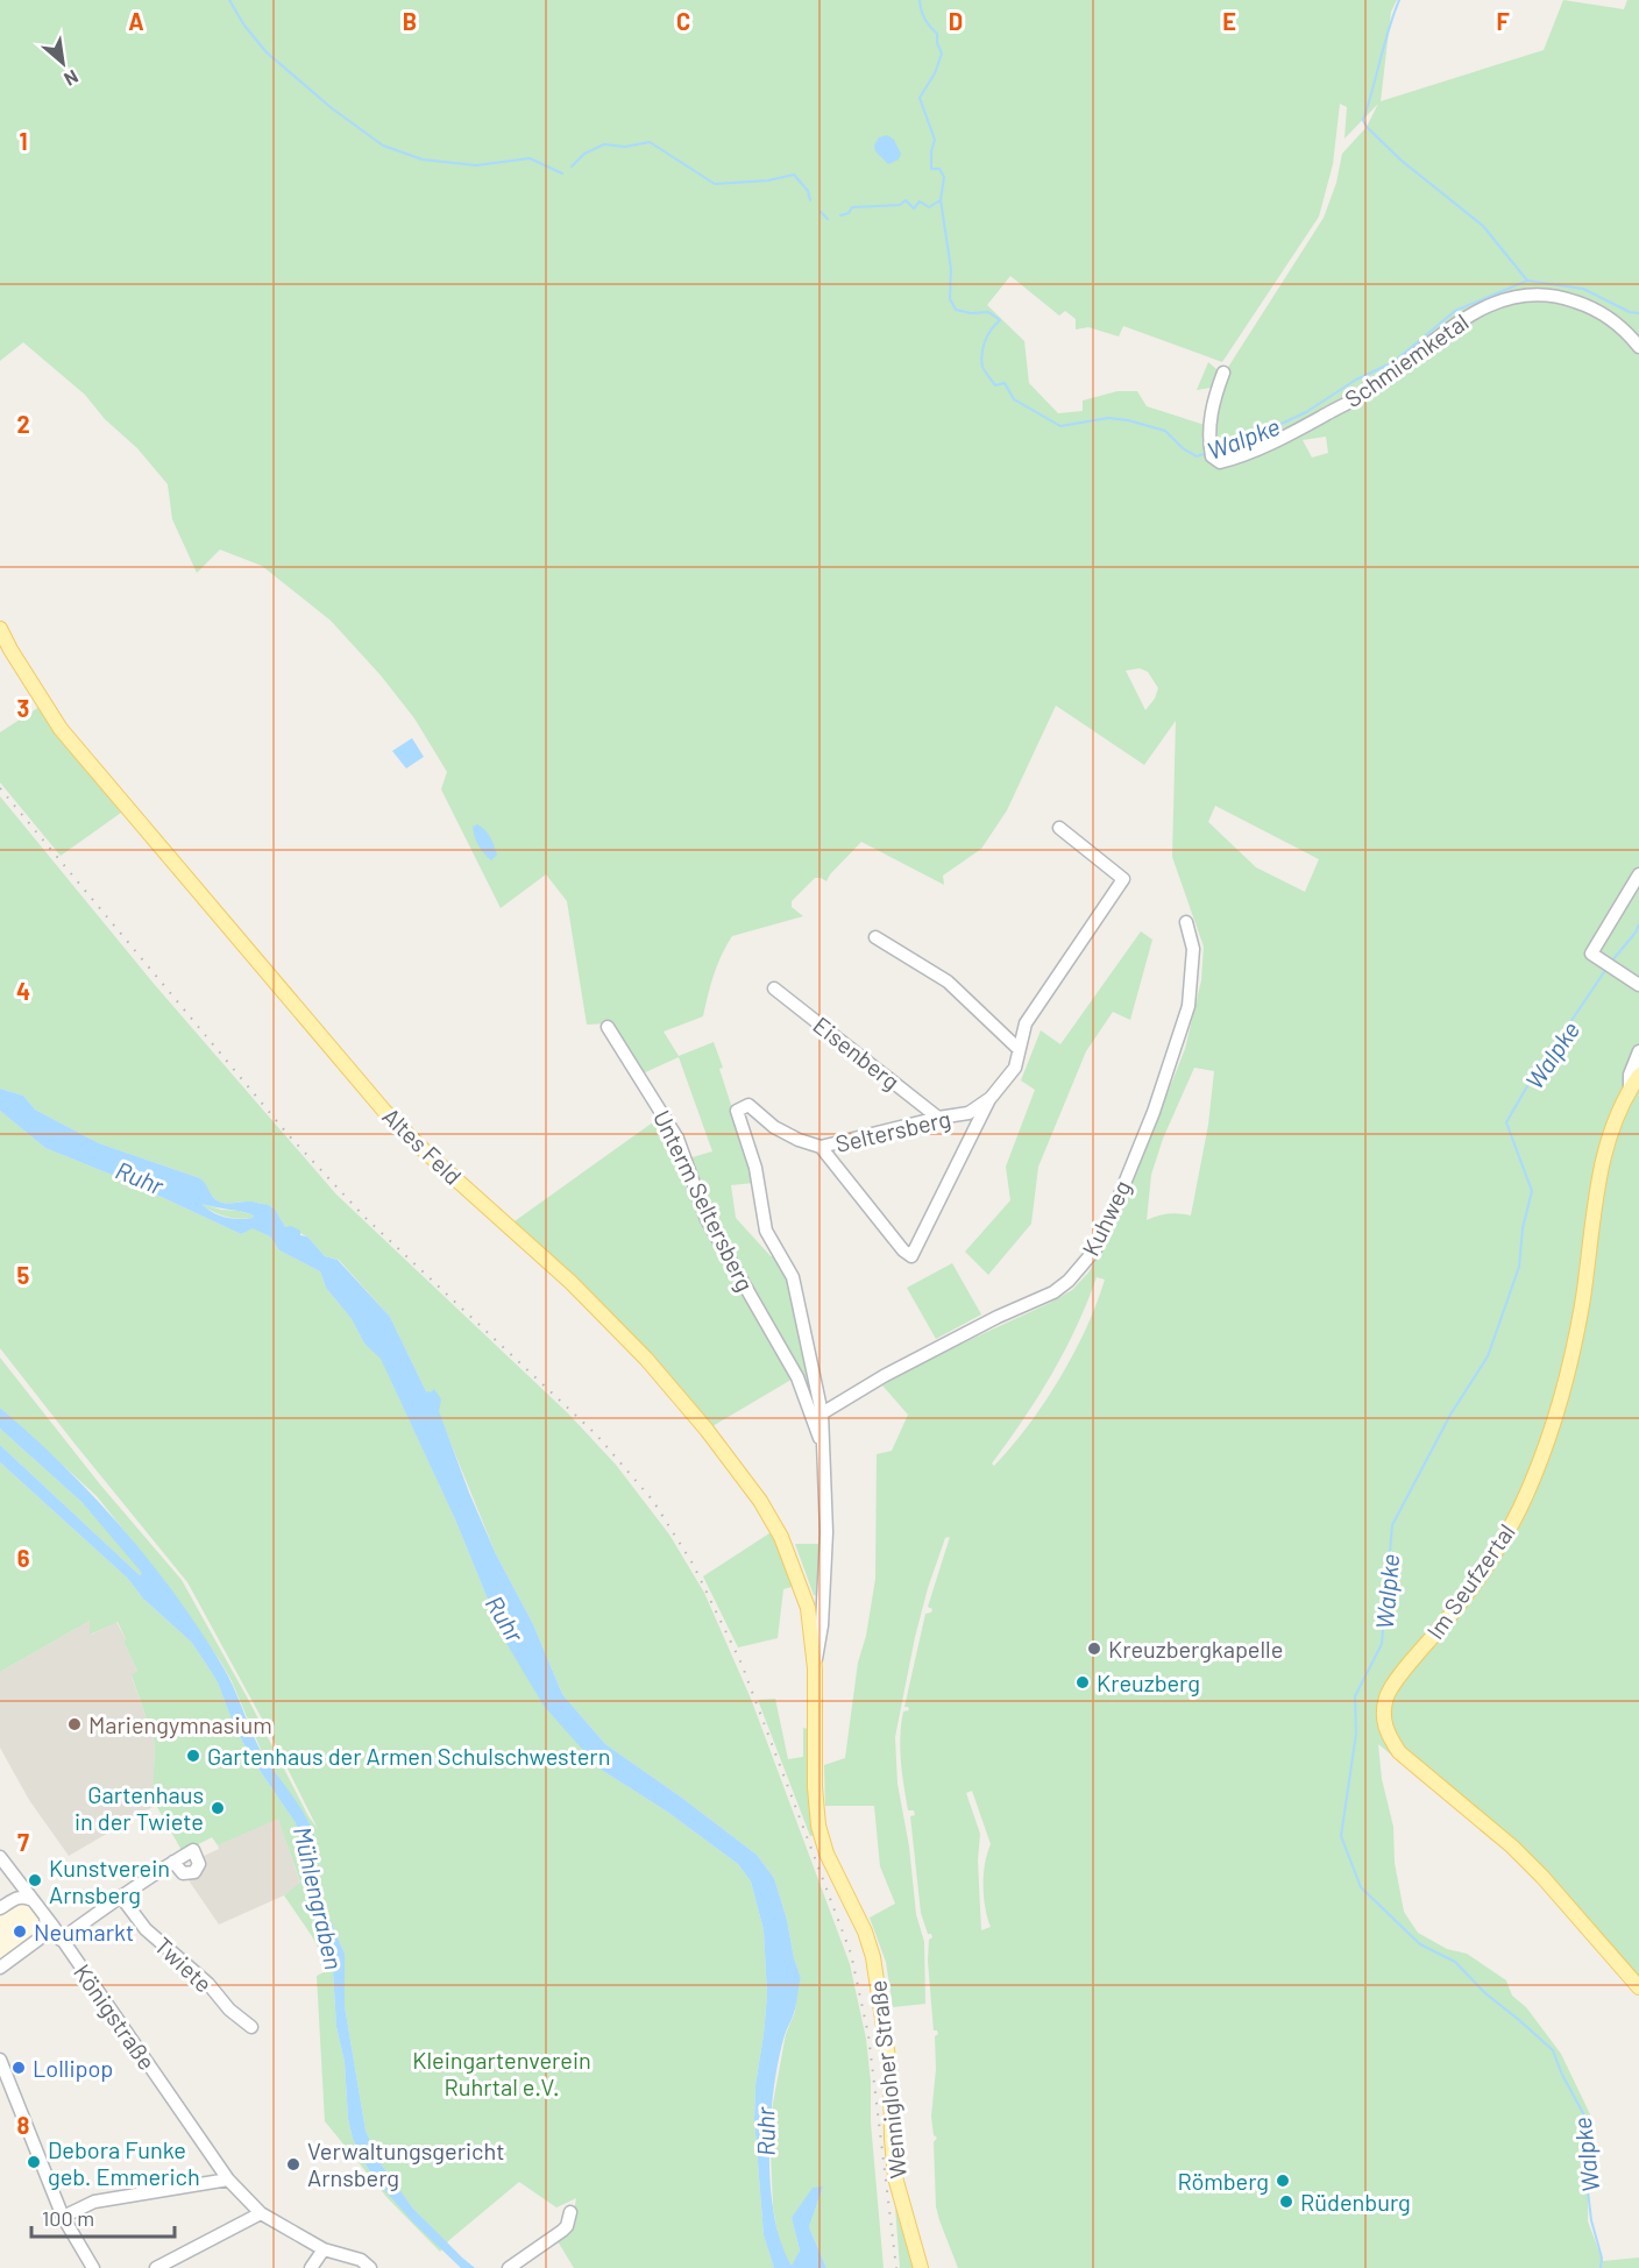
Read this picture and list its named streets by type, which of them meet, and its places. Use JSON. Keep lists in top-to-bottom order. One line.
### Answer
{"streets":{"main road":["Altes Feld","Im Seufzertal","Wennigloher Straße"],"street":["Schmiemketal","Eisenberg","Seltersberg","Unterm Seltersberg","Kuhweg","Twiete","Königstraße"]},"crossings":[["Eisenberg","Seltersberg"],["Seltersberg","Kuhweg"],["Seltersberg","Wennigloher Straße"],["Altes Feld","Wennigloher Straße"],["Unterm Seltersberg","Wennigloher Straße"],["Kuhweg","Wennigloher Straße"]],"water":["Walpke","Ruhr","Mühlengraben"],"parks":["Kleingartenverein Ruhrtal e.V."],"places":["Kreuzbergkapelle","Kreuzberg","Mariengymnasium","Gartenhaus der Armen Schulschwestern","Gartenhaus in der Twiete","Kunstverein Arnsberg","Neumarkt","Lollipop","Debora Funke geb. Emmerich","Verwaltungsgericht Arnsberg","Römberg","Rüdenburg"],"scale_bar":"100 m","north":"bottom right","grid":{"columns":["A","B","C","D","E","F"],"rows":["1","2","3","4","5","6","7","8"]}}
